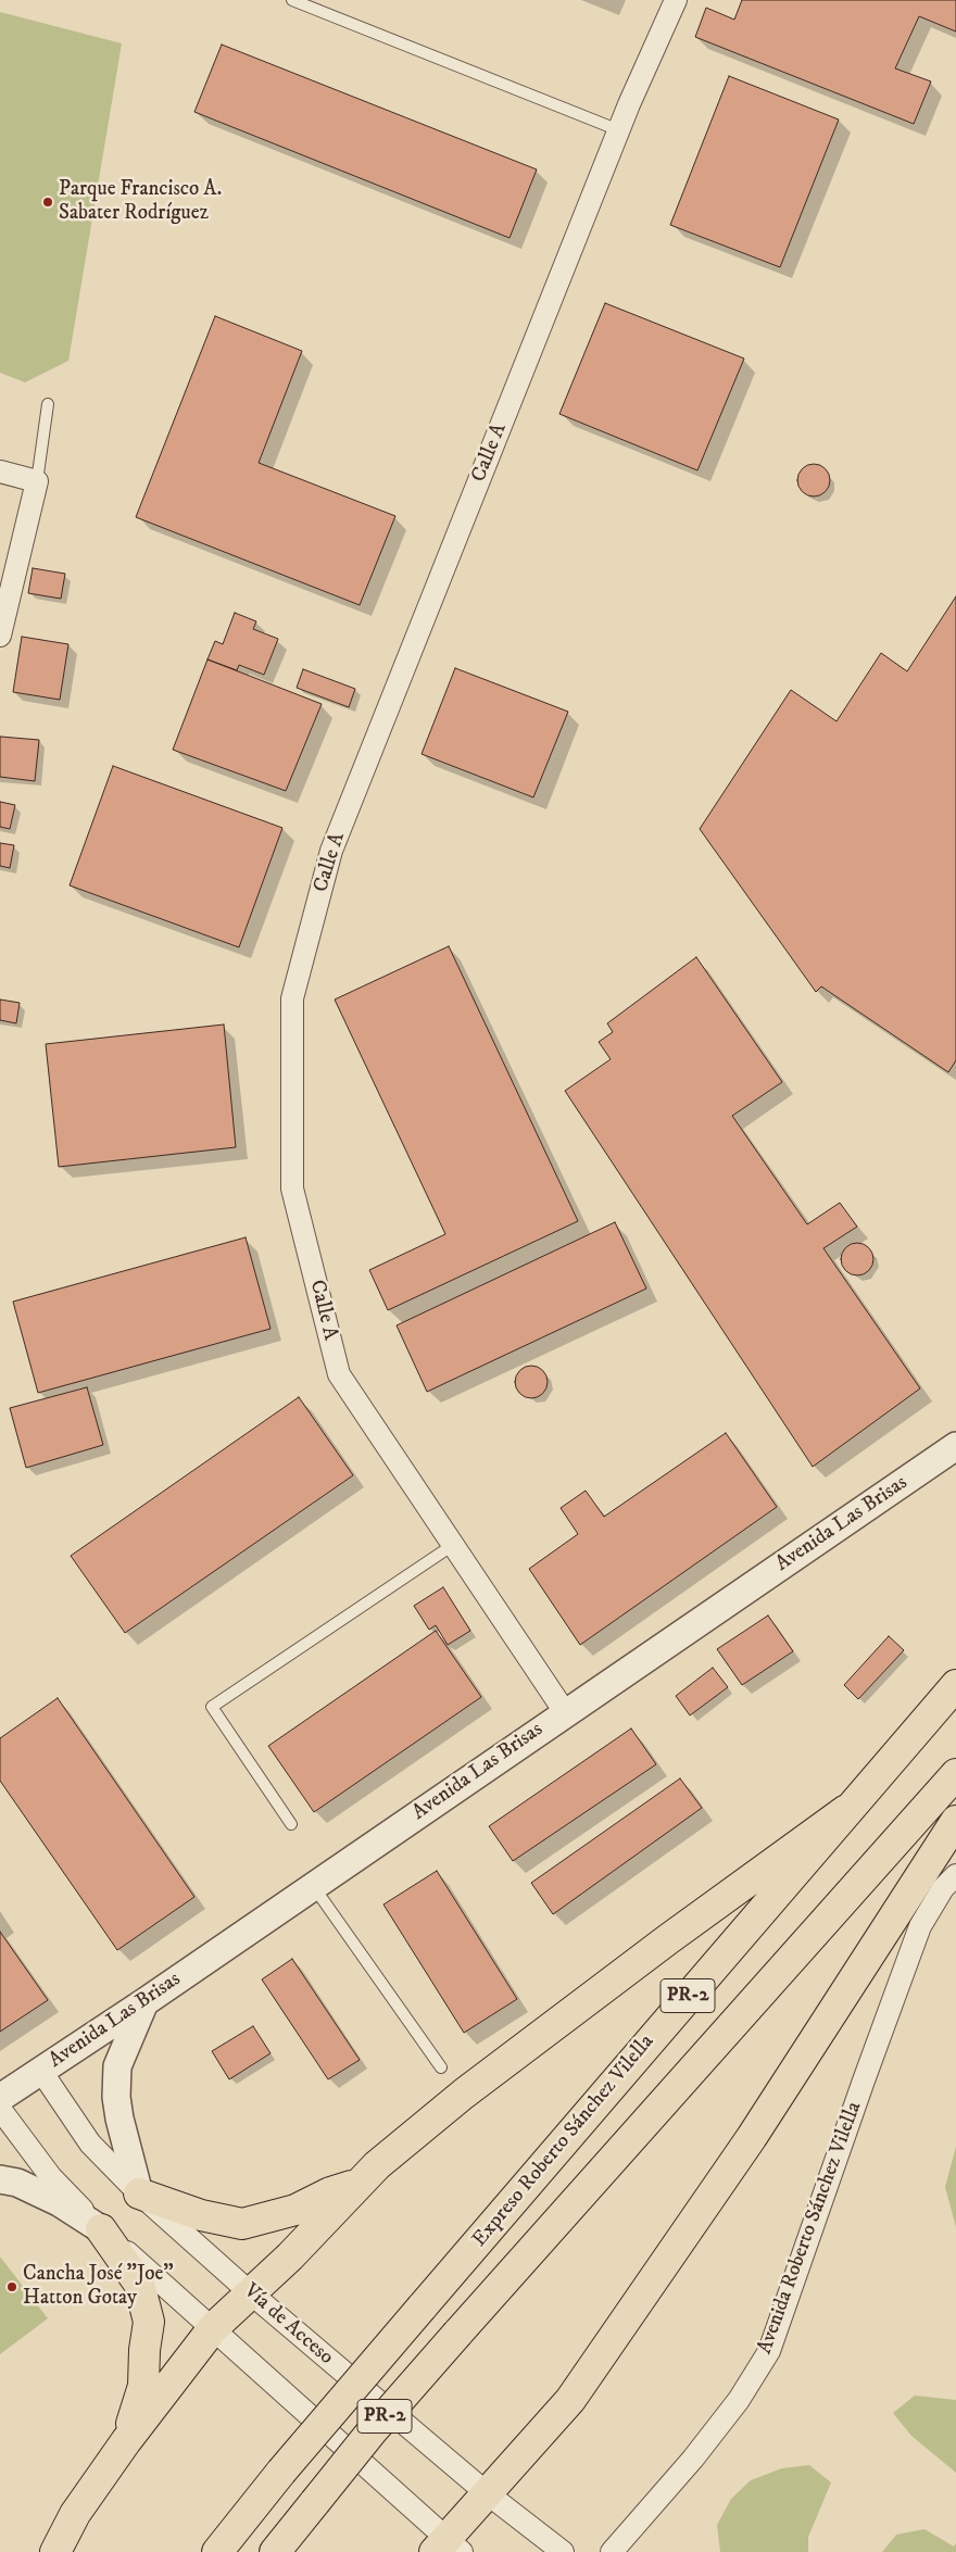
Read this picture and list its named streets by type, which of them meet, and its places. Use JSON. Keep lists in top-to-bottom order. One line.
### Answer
{"streets":{"highway":["PR-2","Expreso Roberto Sánchez Vilella"],"street":["Calle A","Avenida Las Brisas","Avenida Roberto Sánchez Vilella","Vía de Acceso"]},"crossings":[["Calle A","Avenida Las Brisas"],["Avenida Las Brisas","Vía de Acceso"]],"places":["Parque Francisco A. Sabater Rodríguez","Cancha José \"Joe\" Hatton Gotay"]}
